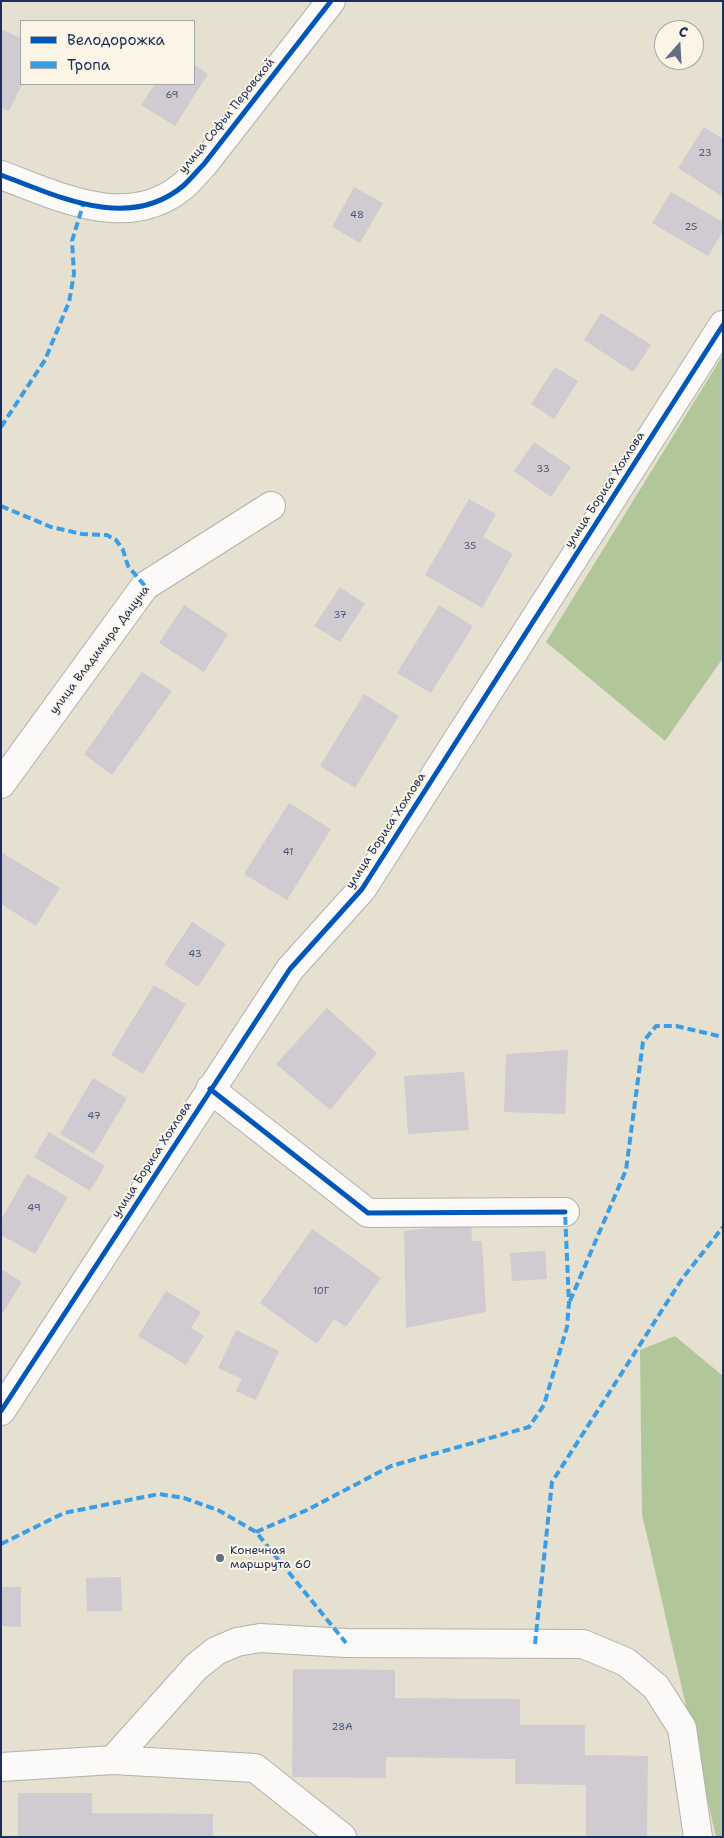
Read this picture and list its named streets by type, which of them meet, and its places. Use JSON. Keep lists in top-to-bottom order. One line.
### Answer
{"streets":{"street":["улица Софьи Перовской","улица Бориса Хохлова","улица Владимира Дацуна"]},"places":["Конечная маршрута 60"],"house_numbers":["69","23","48","25","33","35","37","41","43","47","49","10Г","28А"],"legend":["Велодорожка","Тропа"],"north":"top"}
